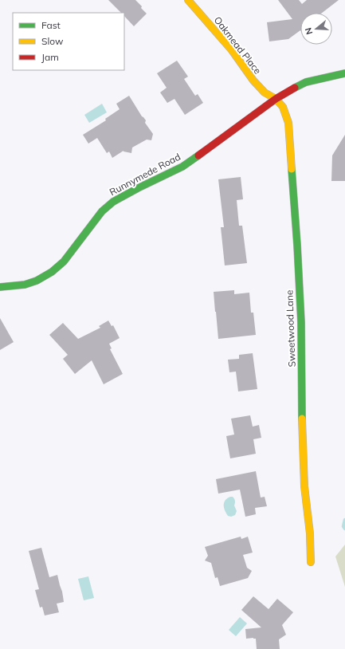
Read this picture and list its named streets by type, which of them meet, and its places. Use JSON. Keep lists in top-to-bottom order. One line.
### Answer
{"streets":{"street":["Oakmead Place","Runnymede Road","Sweetwood Lane"]},"crossings":[["Oakmead Place","Runnymede Road"],["Oakmead Place","Sweetwood Lane"],["Runnymede Road","Sweetwood Lane"]],"legend":["Fast","Slow","Jam"],"north":"left"}
